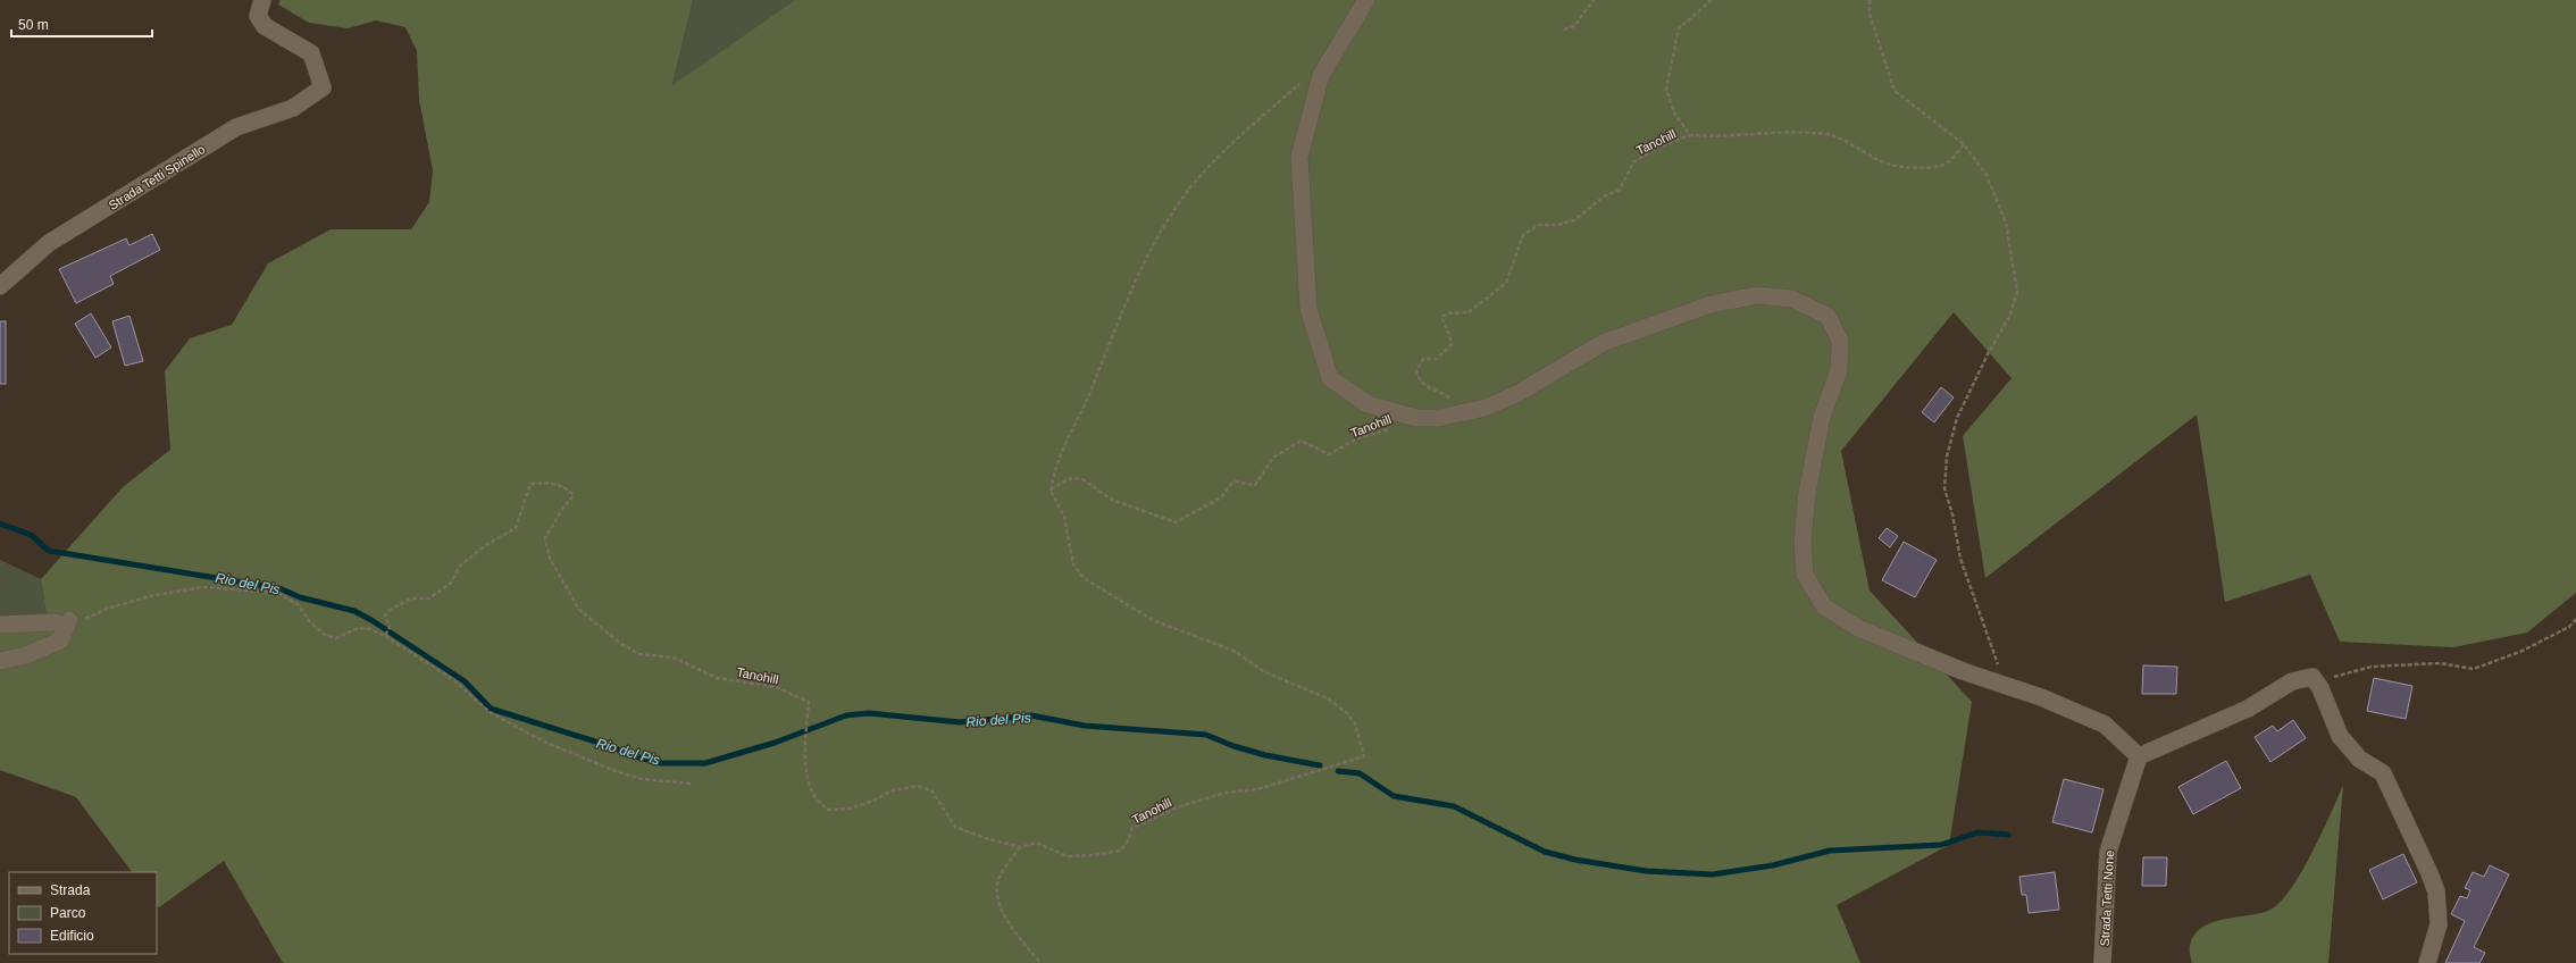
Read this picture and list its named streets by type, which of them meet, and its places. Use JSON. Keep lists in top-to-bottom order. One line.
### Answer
{"streets":{"street":["Strada Tetti Spinello","Strada Tetti None"],"path":["Tanohill"]},"water":["Rio del Pis"],"legend":["Strada","Parco","Edificio"],"scale_bar":"50 m"}
